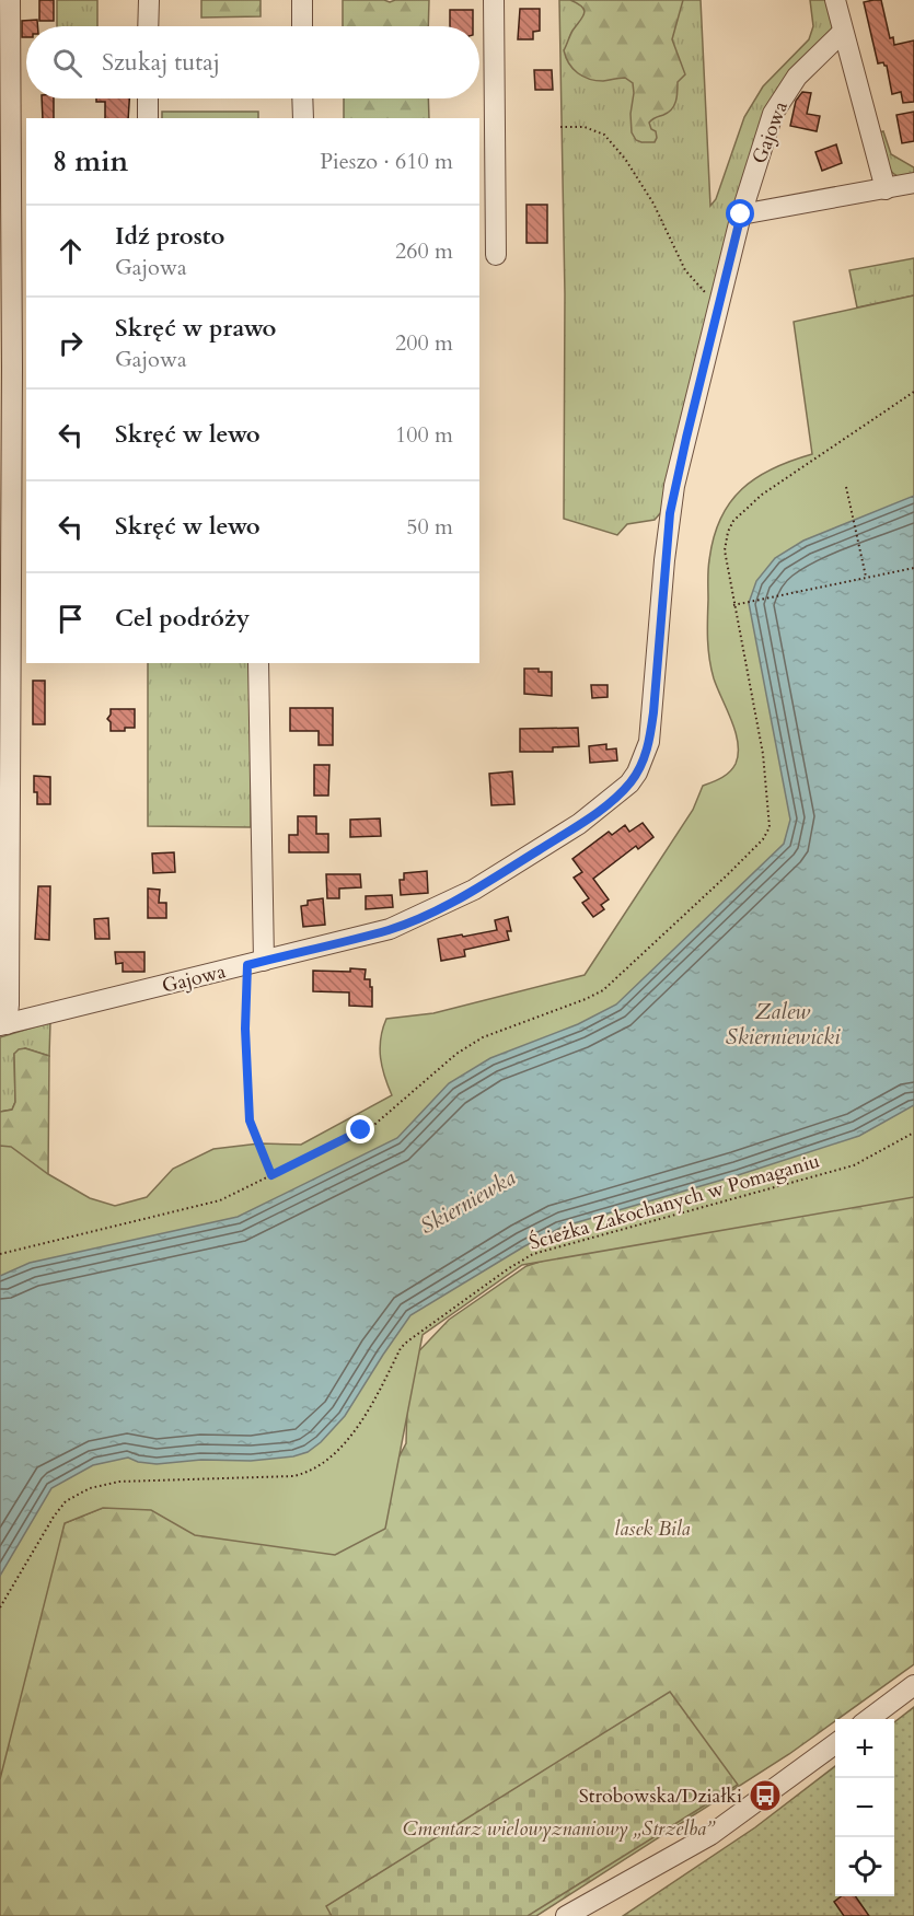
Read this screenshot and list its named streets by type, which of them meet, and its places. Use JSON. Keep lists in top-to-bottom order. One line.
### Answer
{"streets":{"street":["Gajowa"],"path":["Ścieżka Zakochanych w Pomaganiu"]},"water":["Zalew Skierniewicki","Skierniewka"],"parks":["lasek Bila","Cmentarz wielowyznaniowy „Strzelba”"],"places":{"bus stop":["Strobowska/Działki"]},"page":{"search":"Szukaj tutaj","heading":["8 min","Pieszo · 610 m"],"list":[["Idź prosto","Gajowa","260 m"],["Skręć w prawo","Gajowa","200 m"],["Skręć w lewo","100 m"],["Skręć w lewo","50 m"],"Cel podróży"],"map_buttons":["+","−"]}}
